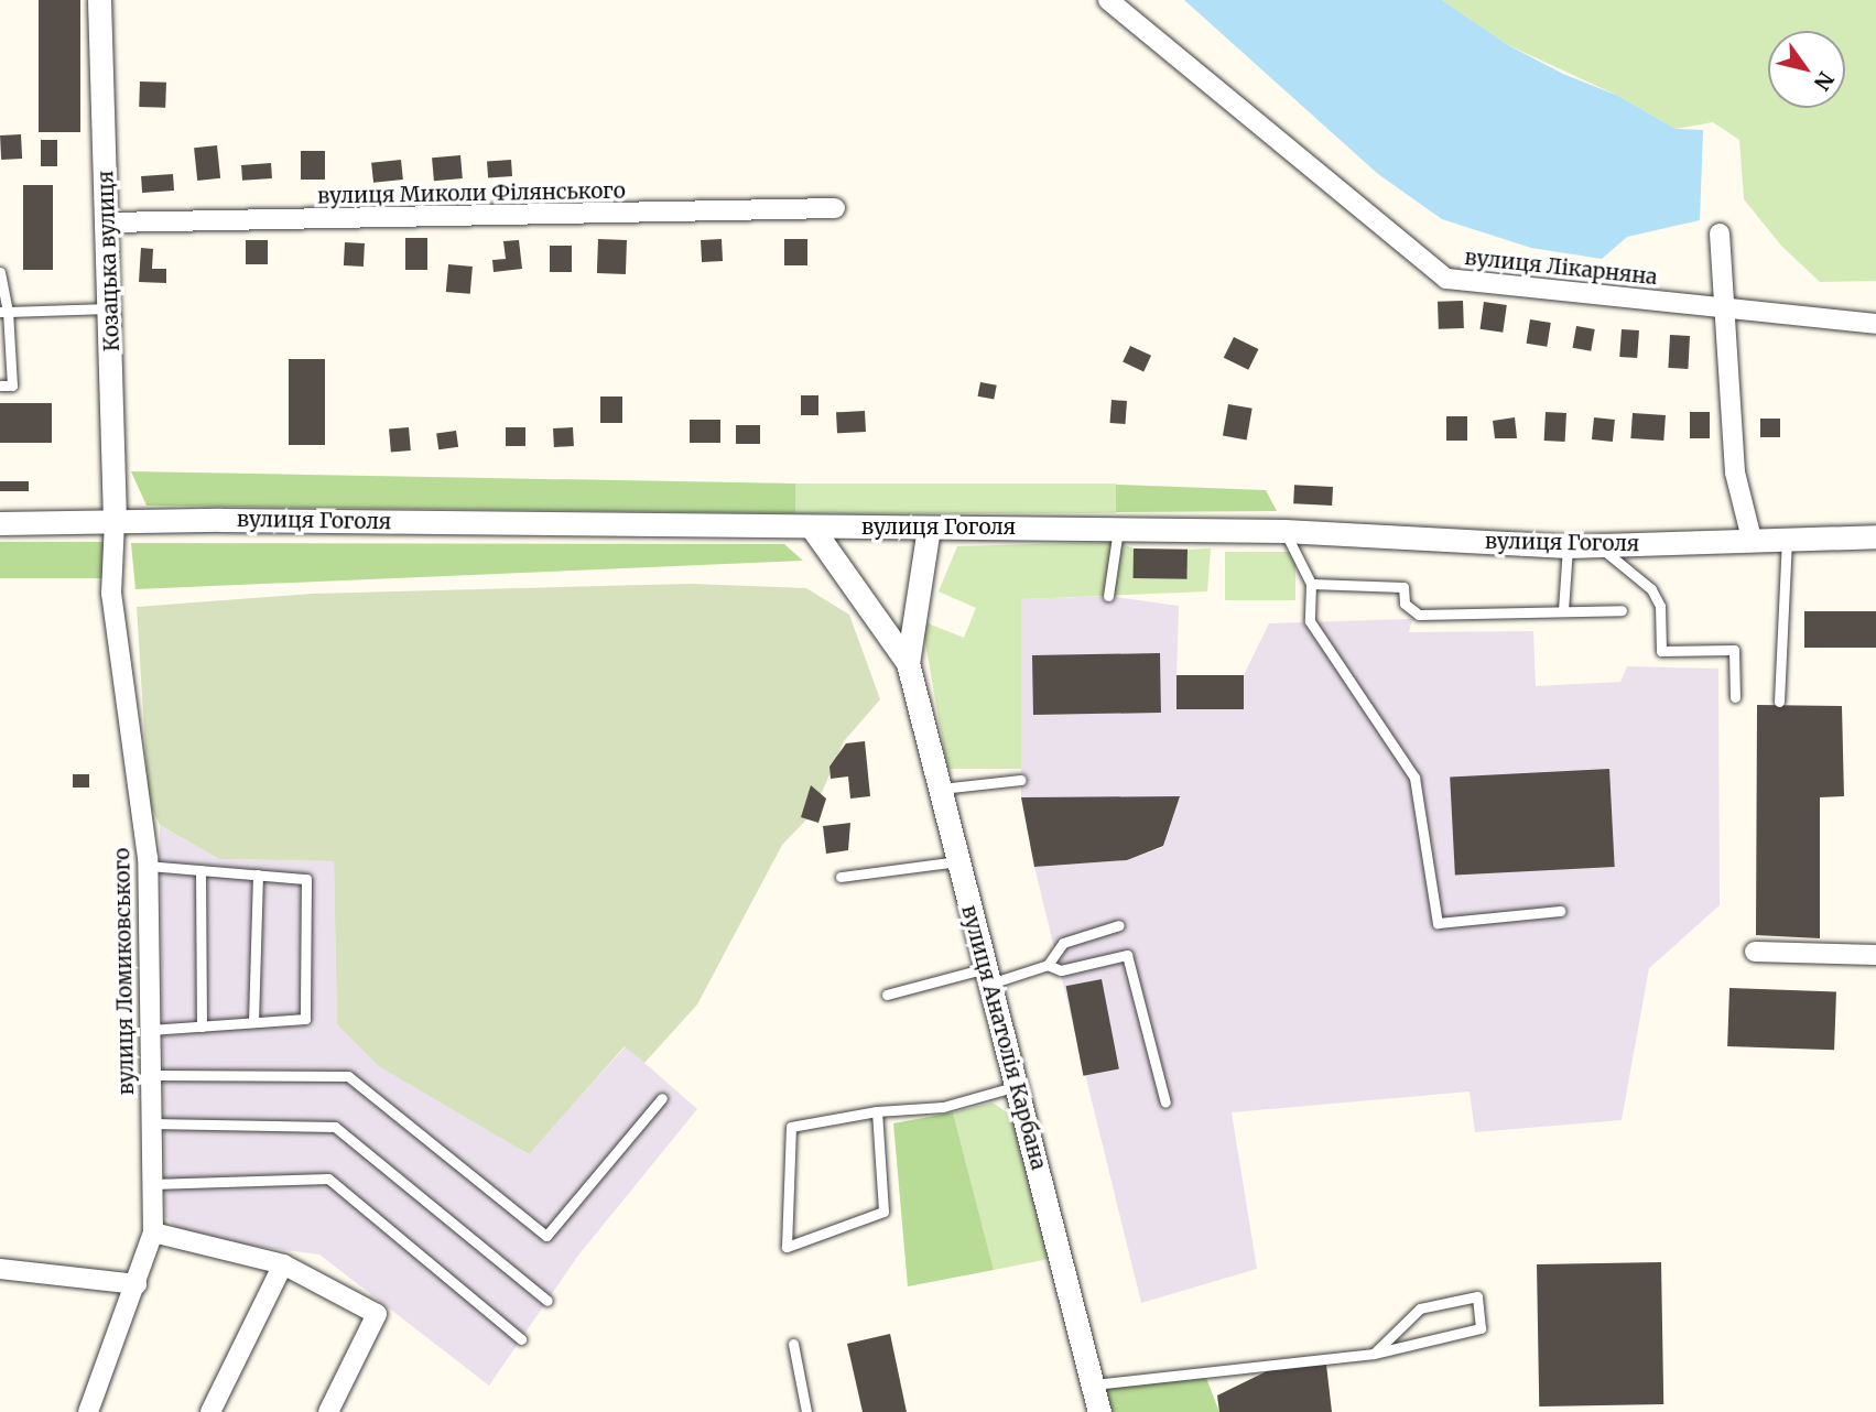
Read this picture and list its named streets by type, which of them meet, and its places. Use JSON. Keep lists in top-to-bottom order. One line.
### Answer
{"streets":{"street":["вулиця Миколи Філянського","Козацька вулиця","вулиця Лікарняна","вулиця Гоголя","вулиця Ломиковського","вулиця Анатолія Карбана"]},"crossings":[["вулиця Миколи Філянського","Козацька вулиця"],["Козацька вулиця","вулиця Гоголя"],["Козацька вулиця","вулиця Ломиковського"],["вулиця Гоголя","вулиця Ломиковського"]],"north":"bottom right"}
